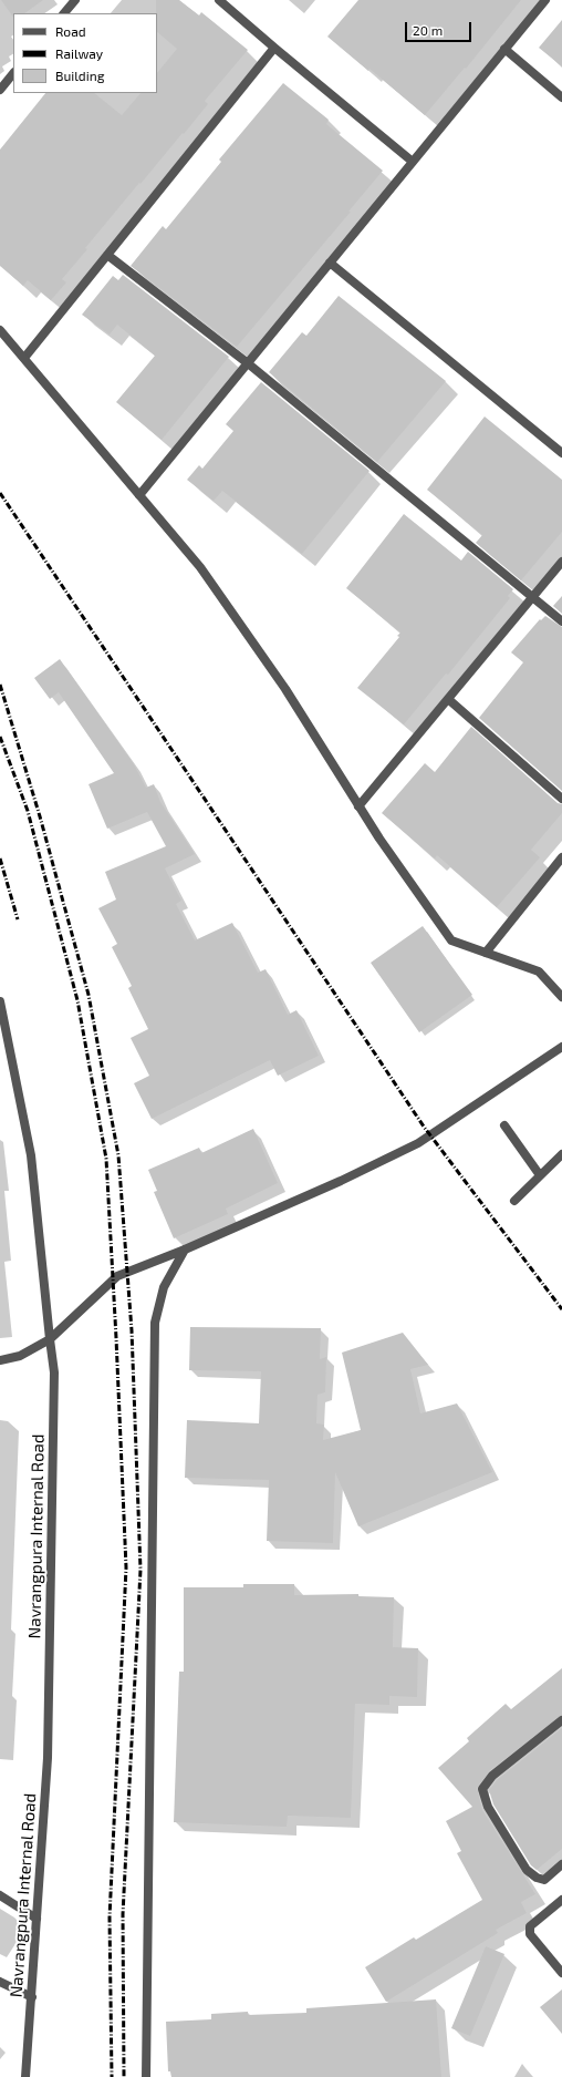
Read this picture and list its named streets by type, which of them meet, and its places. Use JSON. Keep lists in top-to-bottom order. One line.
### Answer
{"streets":{"street":["Navrangpura Internal Road"]},"legend":["Road","Railway","Building"],"scale_bar":"20 m"}
